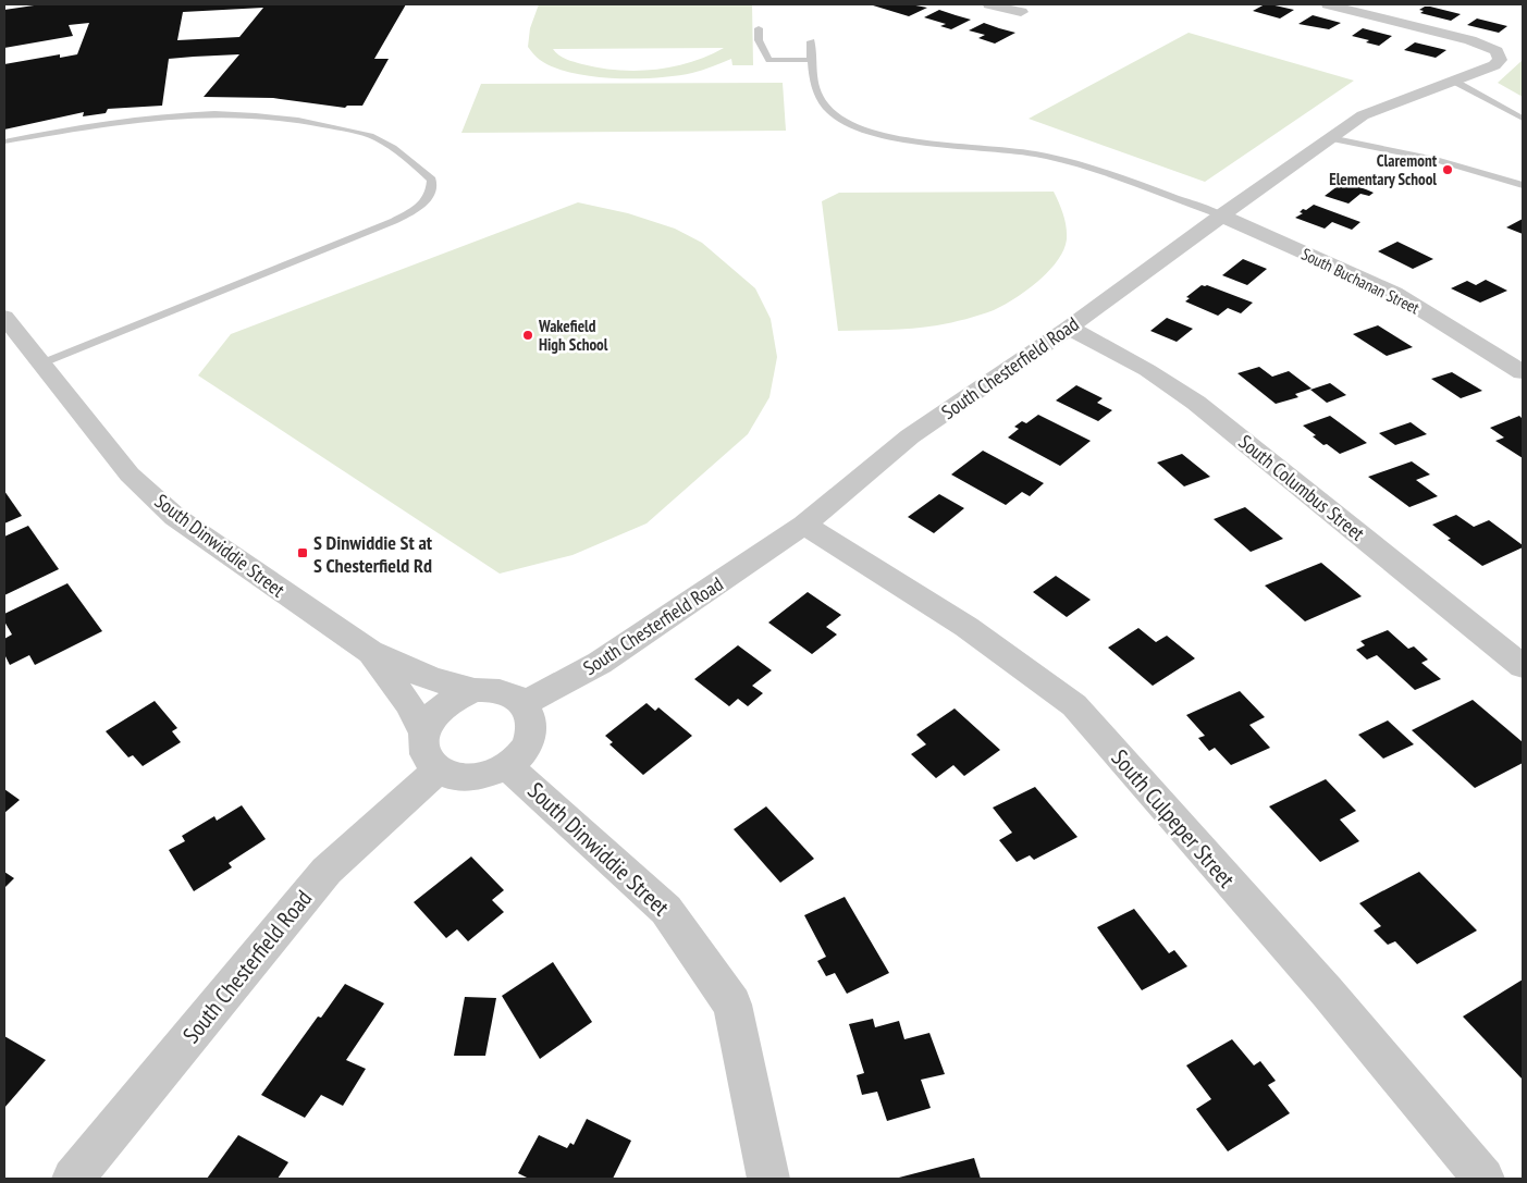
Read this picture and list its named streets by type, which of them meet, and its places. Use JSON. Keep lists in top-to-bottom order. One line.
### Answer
{"streets":{"street":["South Buchanan Street","South Chesterfield Road","South Columbus Street","South Dinwiddie Street","South Culpeper Street"]},"crossings":[["South Buchanan Street","South Chesterfield Road"],["South Chesterfield Road","South Columbus Street"],["South Chesterfield Road","South Dinwiddie Street"],["South Chesterfield Road","South Culpeper Street"]],"places":{"other":["Claremont Elementary School","Wakefield High School"],"transit":["S Dinwiddie St at S Chesterfield Rd"]}}
